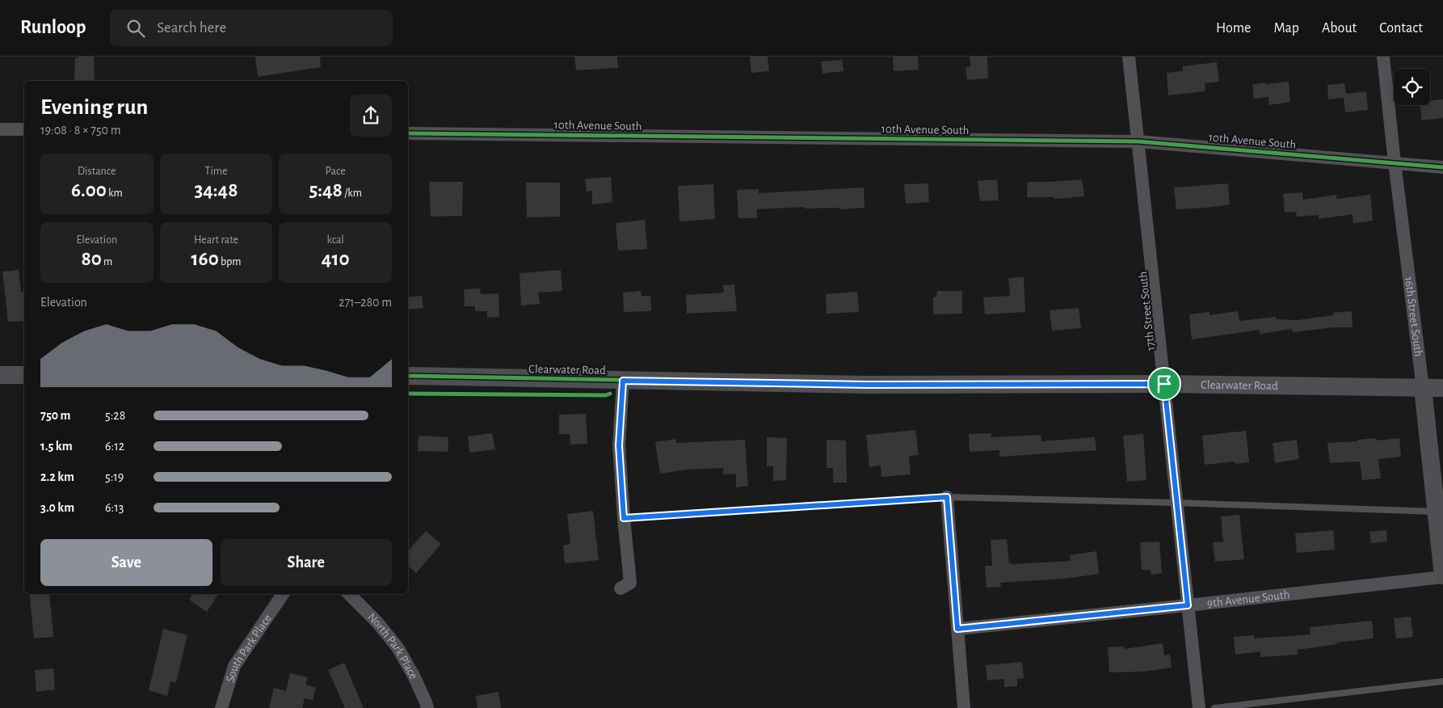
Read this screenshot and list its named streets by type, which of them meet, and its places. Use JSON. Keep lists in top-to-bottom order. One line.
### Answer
{"streets":{"street":["10th Avenue South","17th Street South","16th Street South","Clearwater Road","9th Avenue South","North Park Place","South Park Place"]},"crossings":[["10th Avenue South","17th Street South"],["10th Avenue South","16th Street South"],["17th Street South","Clearwater Road"],["17th Street South","9th Avenue South"],["16th Street South","Clearwater Road"],["16th Street South","9th Avenue South"]],"page":{"header":"Runloop","search":"Search here","nav":["Home","Map","About","Contact"],"heading":["Evening run","19:08 · 8 × 750 m"],"stats":[["Distance","6.00 km"],["Time","34:48"],["Pace","5:48 /km"],["Elevation","80 m"],["Heart rate","160 bpm"],["kcal","410"]],"chart":["Elevation","271–280 m"],"list":[{"name":"750 m","note":"5:28"},{"name":"1.5 km","note":"6:12"},{"name":"2.2 km","note":"5:19"},{"name":"3.0 km","note":"6:13"}],"buttons":["Save","Share"]}}
